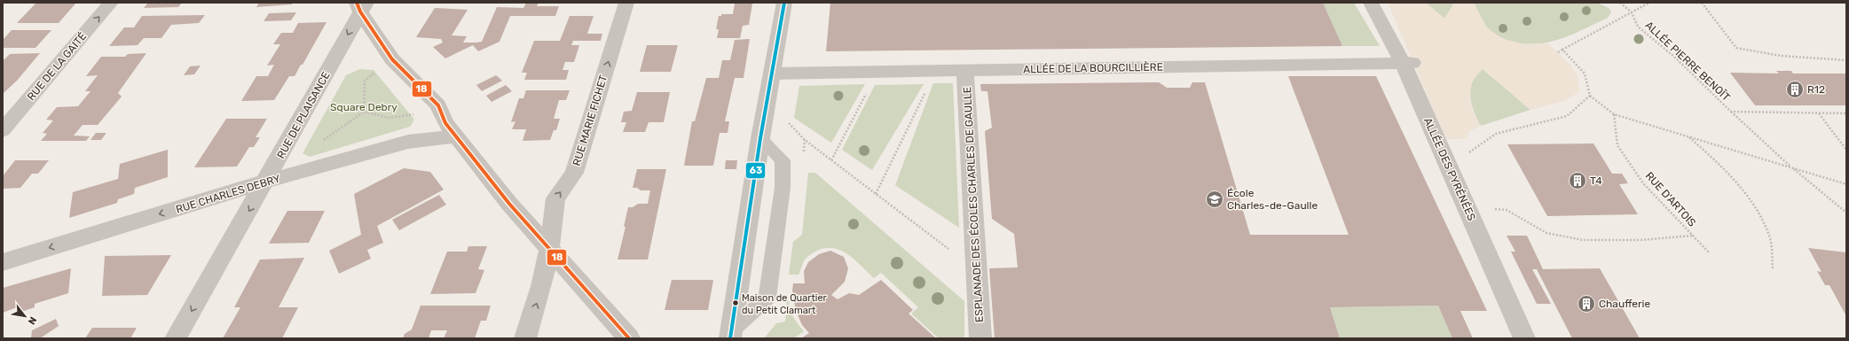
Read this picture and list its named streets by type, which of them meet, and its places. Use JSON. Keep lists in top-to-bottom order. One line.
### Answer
{"streets":{"street":["RUE DE LA GAITÉ","ALLÉE DE LA BOURCILLIÈRE","RUE DE PLAISANCE","RUE MARIE FICHET","ALLÉE DES PYRÉNÉES","RUE CHARLES DEBRY","ESPLANADE DES ÉCOLES CHARLES DE GAULLE"],"path":["ALLÉE PIERRE BENOÎT","RUE D'ARTOIS"]},"crossings":[["ALLÉE DE LA BOURCILLIÈRE","ALLÉE DES PYRÉNÉES"],["ALLÉE DE LA BOURCILLIÈRE","ESPLANADE DES ÉCOLES CHARLES DE GAULLE"],["RUE DE PLAISANCE","RUE CHARLES DEBRY"]],"one_way":["RUE DE LA GAITÉ","RUE DE PLAISANCE","RUE CHARLES DEBRY"],"parks":["Square Debry"],"places":{"building":["R12","T4","Chaufferie"],"school or university":["École Charles-de-Gaulle"],"other":["Maison de Quartier du Petit Clamart"]},"lines":["transit line 18","transit line 63"],"north":"bottom right"}
